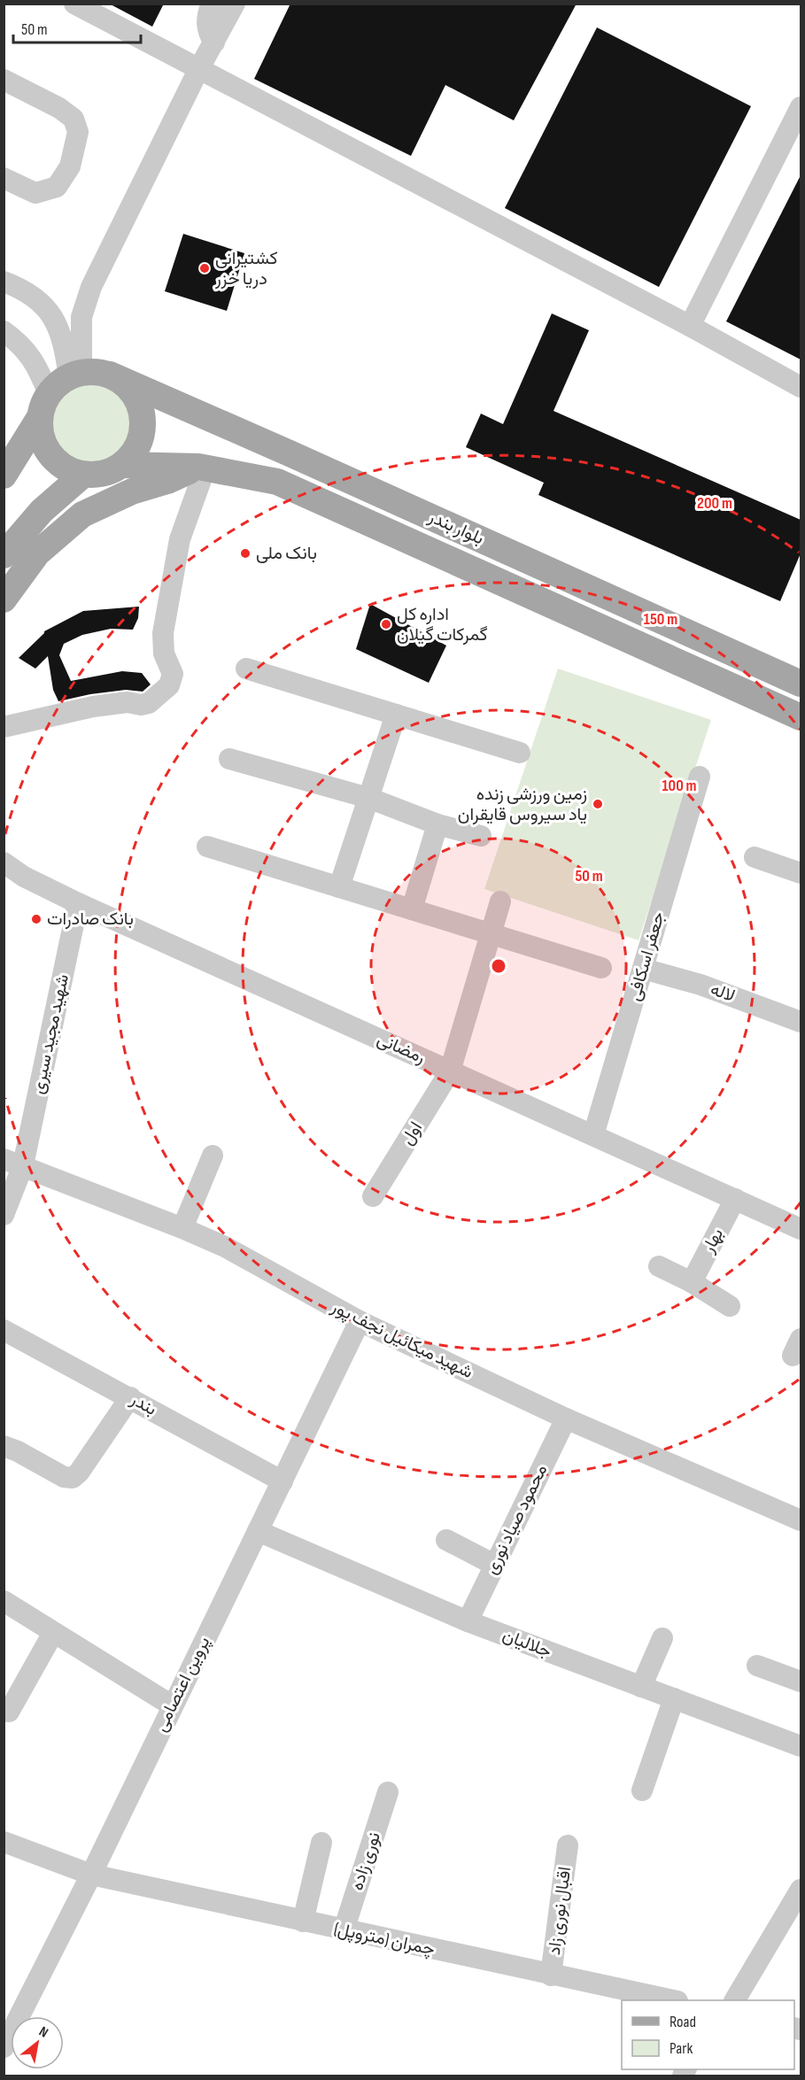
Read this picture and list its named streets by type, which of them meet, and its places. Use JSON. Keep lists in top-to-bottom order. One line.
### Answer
{"streets":{"main road":["بلوار بندر"],"street":["جعفر اسکافی","لاله","شهید مجید سیری","رمضانی","اول","بهار","شهید میکائیل نجف پور","بندر","محمود صیاد نوری","جلالیان","پروین اعتصامی","نوری زاده","اقبال نوری زاد","چمران (متروپل)"]},"crossings":[["جعفر اسکافی","لاله"],["جعفر اسکافی","رمضانی"],["شهید مجید سیری","رمضانی"],["شهید مجید سیری","شهید میکائیل نجف پور"],["رمضانی","اول"],["رمضانی","بهار"],["شهید میکائیل نجف پور","محمود صیاد نوری"],["شهید میکائیل نجف پور","پروین اعتصامی"],["بندر","پروین اعتصامی"],["محمود صیاد نوری","جلالیان"],["جلالیان","پروین اعتصامی"],["پروین اعتصامی","چمران (متروپل)"],["نوری زاده","چمران (متروپل)"],["اقبال نوری زاد","چمران (متروپل)"]],"places":["کشتیرانی دریا خزر","بانک ملی","اداره کل گمرکات گیلان","زمین ورزشی زنده یاد سیروس قایقران","بانک صادرات"],"legend":["Road","Park"],"scale_bar":"50 m","north":"top right","rings":["200 m","150 m","100 m","50 m"]}
